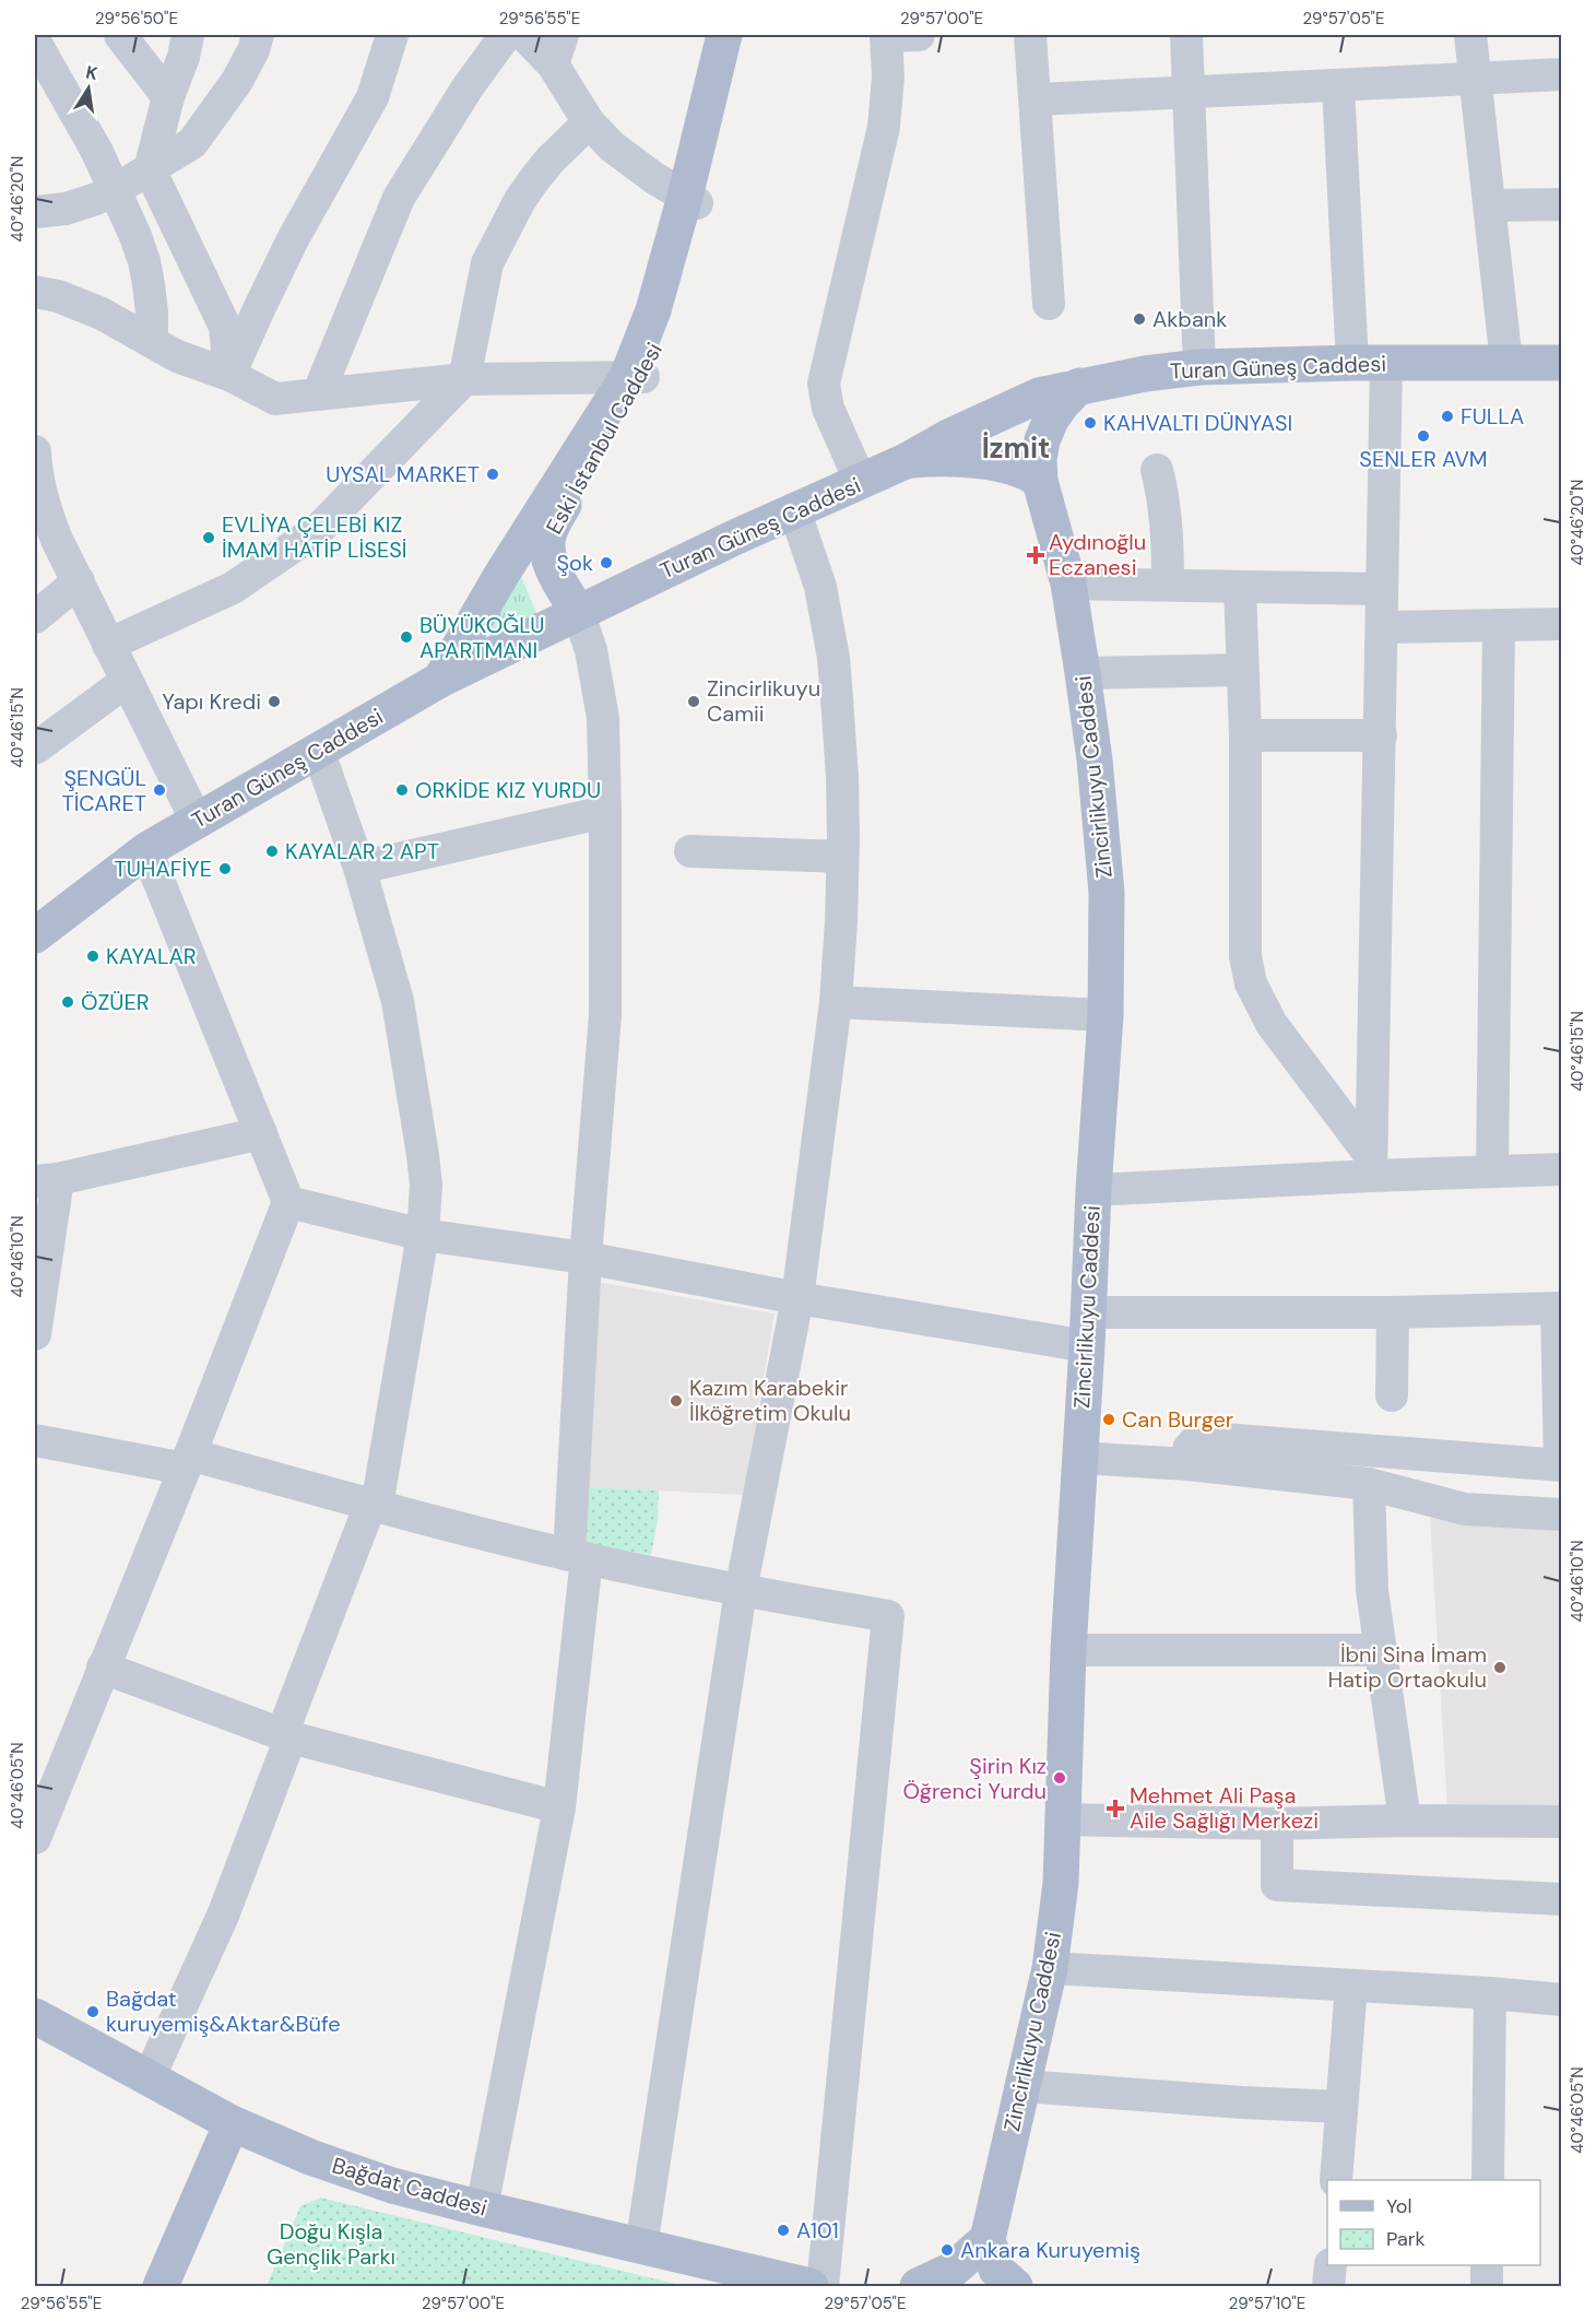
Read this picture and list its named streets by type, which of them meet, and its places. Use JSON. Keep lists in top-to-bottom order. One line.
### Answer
{"streets":{"main road":["Turan Güneş Caddesi","Eski İstanbul Caddesi","Zincirlikuyu Caddesi","Bağdat Caddesi"]},"crossings":[["Turan Güneş Caddesi","Eski İstanbul Caddesi"],["Turan Güneş Caddesi","Zincirlikuyu Caddesi"]],"districts":["İzmit"],"parks":["Doğu Kışla Gençlik Parkı"],"places":{"other":["Akbank","FULLA","KAHVALTI DÜNYASI","SENLER AVM","UYSAL MARKET","EVLİYA ÇELEBİ KIZ İMAM HATİP LİSESİ","Şok","BÜYÜKOĞLU APARTMANI","Yapı Kredi","Zincirlikuyu Camii","ŞENGÜL TİCARET","ORKİDE KIZ YURDU","KAYALAR 2 APT","TUHAFİYE","KAYALAR","ÖZÜER","Kazım Karabekir İlköğretim Okulu","Can Burger","İbni Sina İmam Hatip Ortaokulu","Şirin Kız Öğrenci Yurdu","Bağdat kuruyemiş&Aktar&Büfe","A101","Ankara Kuruyemiş"],"health":["Aydınoğlu Eczanesi","Mehmet Ali Paşa Aile Sağlığı Merkezi"]},"legend":["Yol","Park"],"north":"top","coordinates":["29°56'50\"E","29°56'55\"E","29°57'00\"E","29°57'05\"E","40°46'20\"N","40°46'15\"N","40°46'10\"N","40°46'05\"N","29°57'10\"E"]}
